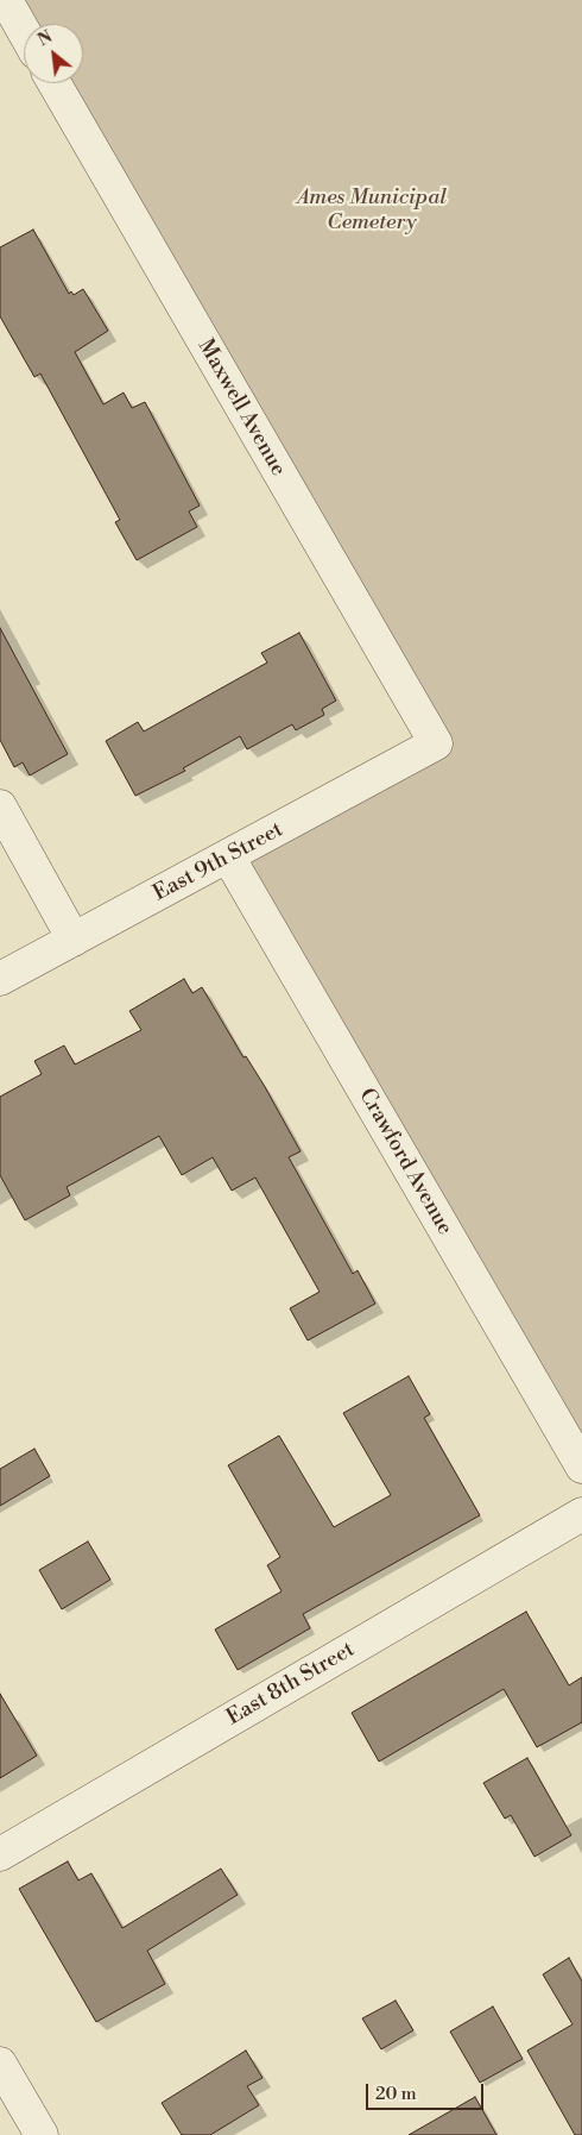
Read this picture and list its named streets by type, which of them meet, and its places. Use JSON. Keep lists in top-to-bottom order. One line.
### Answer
{"streets":{"street":["Maxwell Avenue","East 9th Street","Crawford Avenue","East 8th Street"]},"crossings":[["Maxwell Avenue","East 9th Street"],["East 9th Street","Crawford Avenue"]],"parks":["Ames Municipal Cemetery"],"scale_bar":"20 m","north":"top left"}
